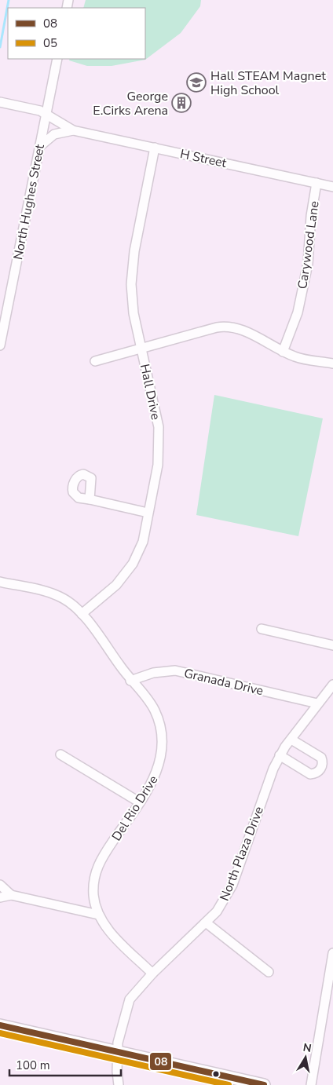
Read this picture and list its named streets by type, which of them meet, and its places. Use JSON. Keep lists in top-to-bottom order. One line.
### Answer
{"streets":{"street":["H Street","North Hughes Street","Carywood Lane","Hall Drive","Granada Drive","Del Rio Drive","North Plaza Drive"]},"crossings":[["H Street","North Hughes Street"],["H Street","Carywood Lane"],["H Street","Hall Drive"],["Hall Drive","Del Rio Drive"],["Granada Drive","Del Rio Drive"],["Granada Drive","North Plaza Drive"],["Del Rio Drive","North Plaza Drive"]],"places":{"school or university":["Hall STEAM Magnet High School"],"building":["George E.Cirks Arena"]},"lines":["transit line 08","transit line 05"],"legend":["08","05"],"scale_bar":"100 m","north":"top"}
